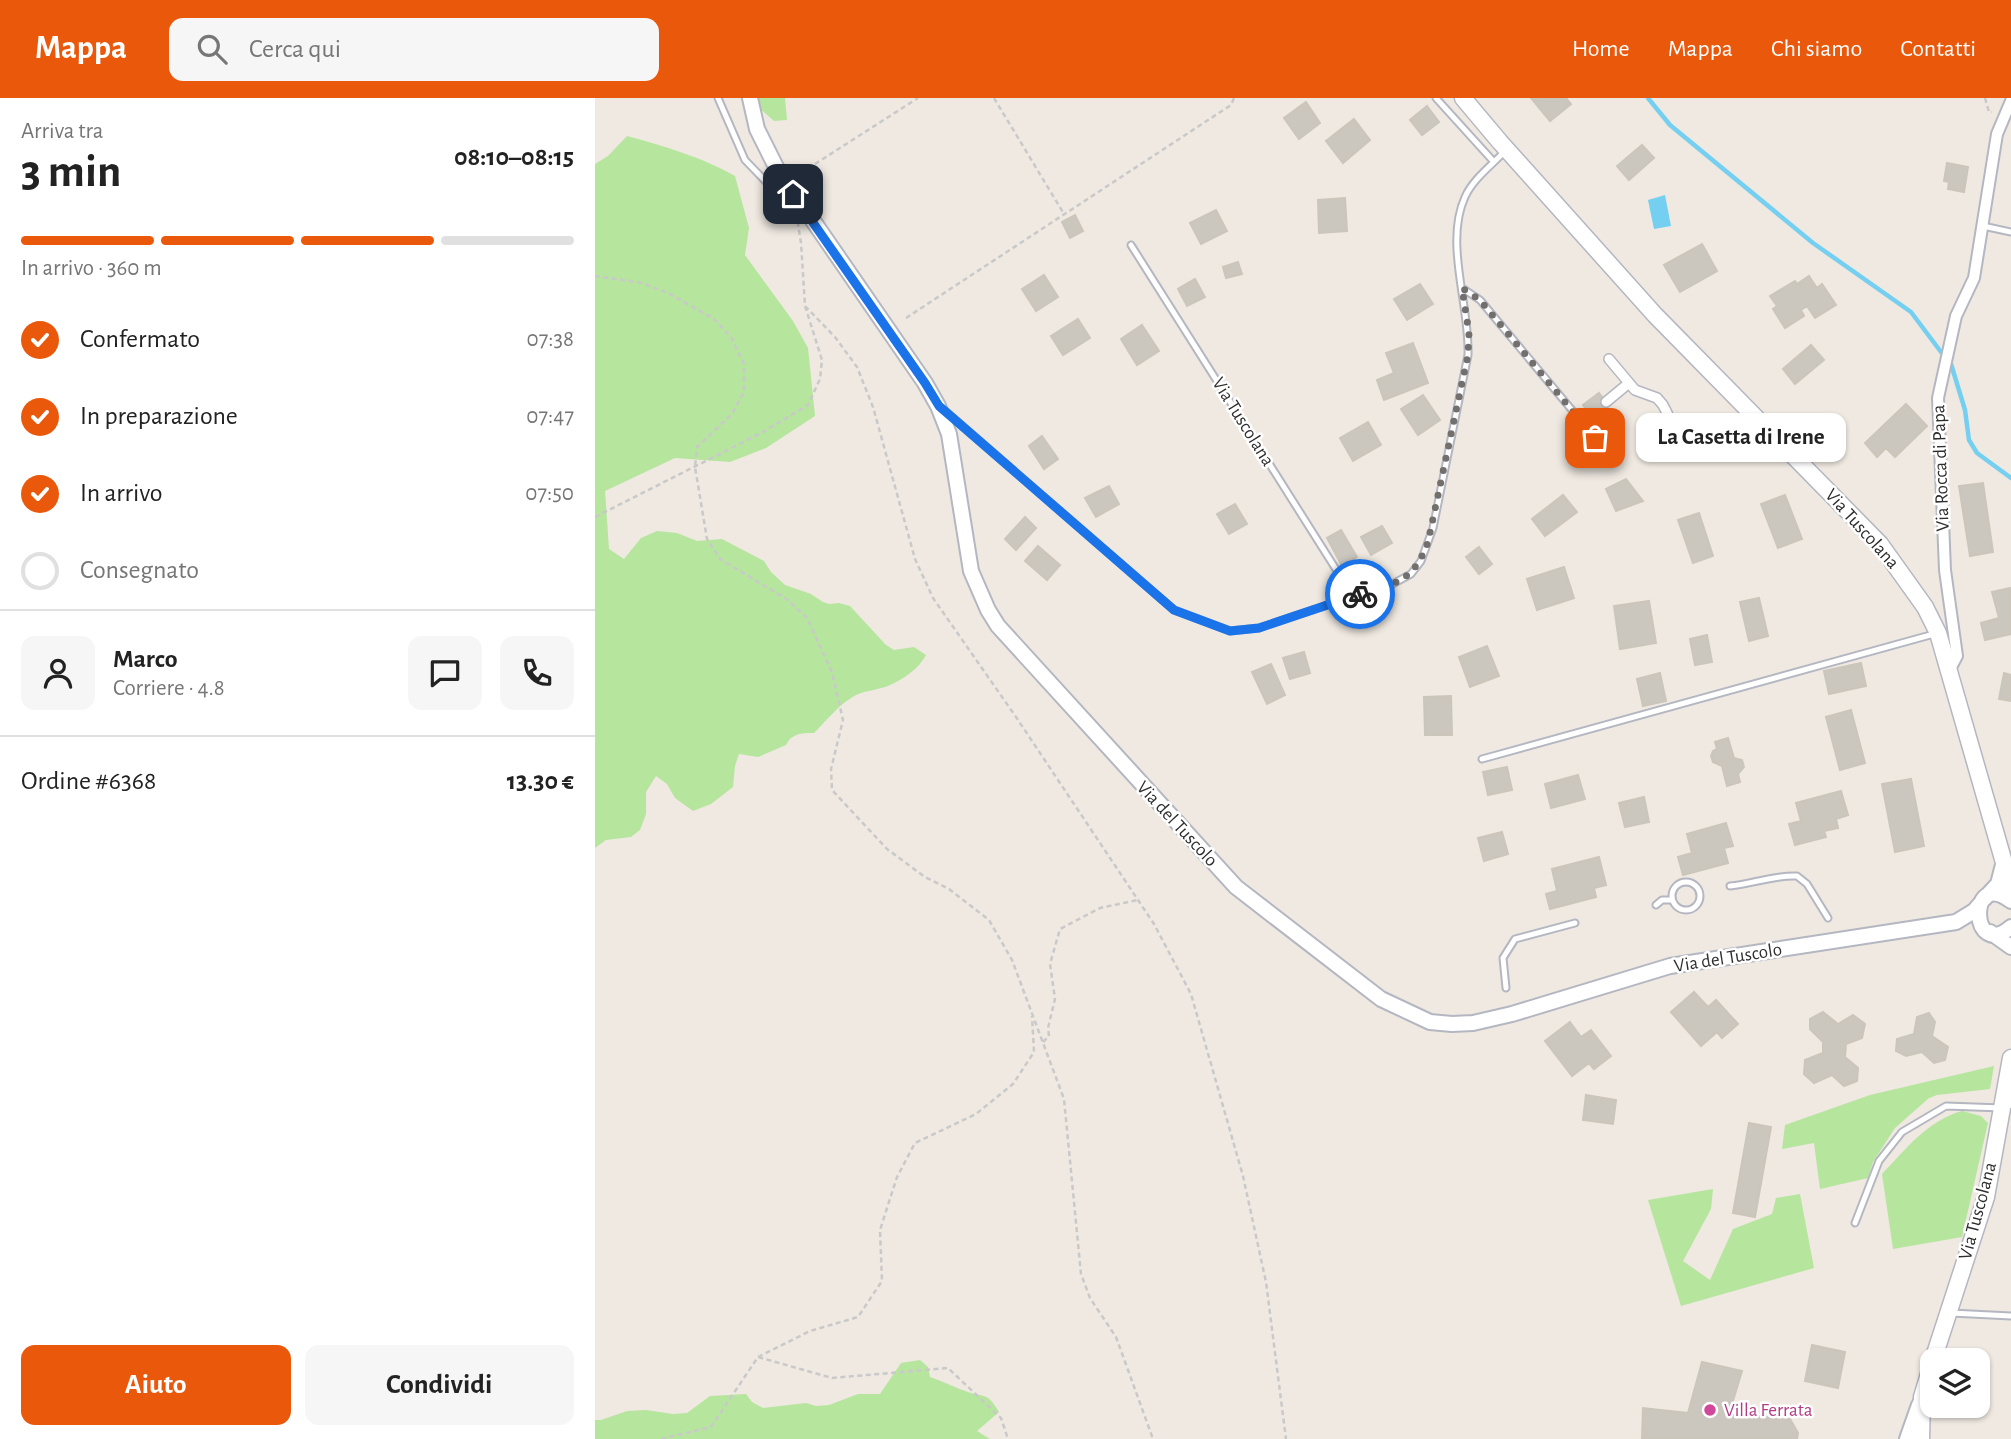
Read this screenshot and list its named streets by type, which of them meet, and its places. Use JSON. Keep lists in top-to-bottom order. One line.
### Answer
{"streets":{"main road":["Via Tuscolana"],"street":["Via Rocca di Papa","Via del Tuscolo"]},"crossings":[["Via Tuscolana","Via Rocca di Papa"]],"places":["La Casetta di Irene","Villa Ferrata"],"page":{"header":"Mappa","search":"Cerca qui","nav":["Home","Mappa","Chi siamo","Contatti"],"heading":["3 min","Arriva tra","08:10–08:15"],"panel":["Marco","Corriere · 4.8","Ordine #6368","13.30 €"],"bar":"In arrivo · 360 m","list":[["Confermato","07:38"],["In preparazione","07:47"],["In arrivo","07:50"],"Consegnato"],"bubble":"La Casetta di Irene","buttons":["Aiuto","Condividi"]}}
